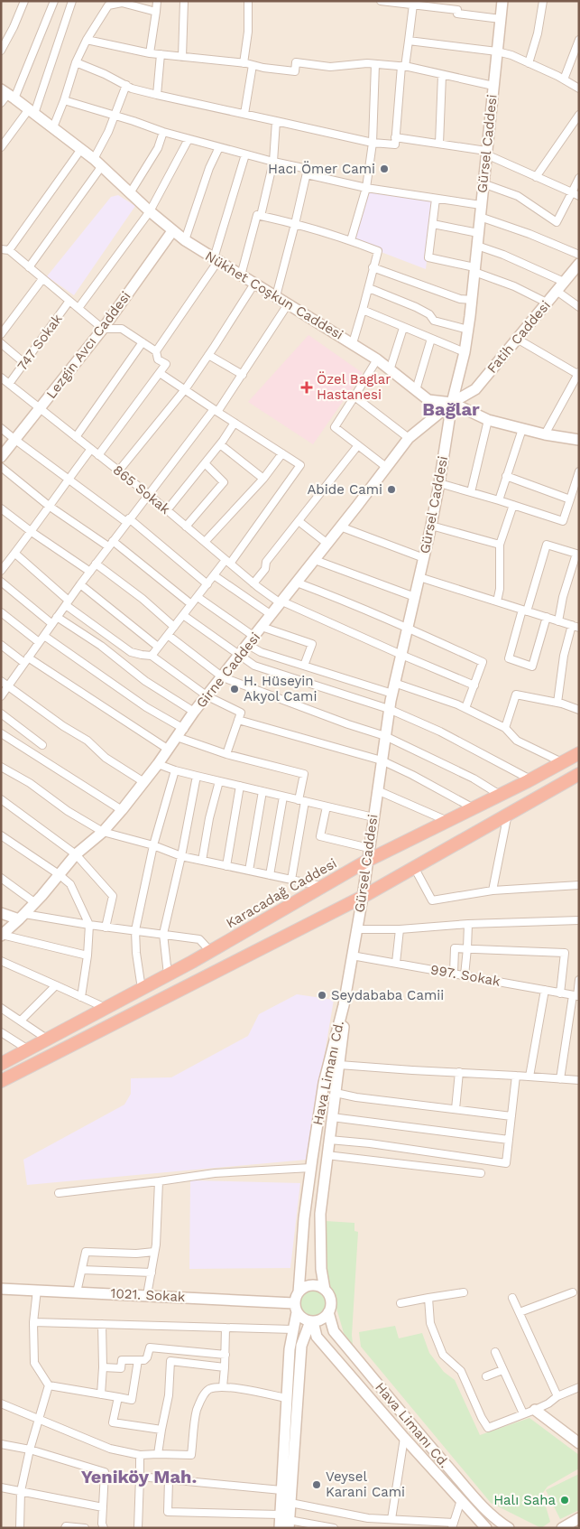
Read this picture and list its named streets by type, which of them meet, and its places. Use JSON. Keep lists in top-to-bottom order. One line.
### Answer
{"streets":{"highway":["Karacadağ Caddesi"],"street":["Gürsel Caddesi","Nükhet Coşkun Caddesi","Fatih Caddesi","747 Sokak","Lezgin Avcı Caddesi","865 Sokak","Girne Caddesi","997. Sokak","Hava Limanı Cd.","1021. Sokak"]},"crossings":[["Gürsel Caddesi","Nükhet Coşkun Caddesi"],["Gürsel Caddesi","Fatih Caddesi"],["Gürsel Caddesi","865 Sokak"],["Gürsel Caddesi","Girne Caddesi"],["Gürsel Caddesi","Karacadağ Caddesi"],["Gürsel Caddesi","997. Sokak"],["Gürsel Caddesi","Hava Limanı Cd."],["Nükhet Coşkun Caddesi","Fatih Caddesi"],["Nükhet Coşkun Caddesi","Lezgin Avcı Caddesi"],["Nükhet Coşkun Caddesi","Girne Caddesi"],["Fatih Caddesi","Girne Caddesi"],["747 Sokak","865 Sokak"],["Lezgin Avcı Caddesi","865 Sokak"],["865 Sokak","Girne Caddesi"],["Hava Limanı Cd.","1021. Sokak"]],"districts":["Bağlar","Yeniköy Mah."],"places":{"other":["Hacı Ömer Cami","Abide Cami","H. Hüseyin Akyol Cami","Seydababa Camii","Veysel Karani Cami","Halı Saha"],"health":["Özel Baglar Hastanesi"]}}
